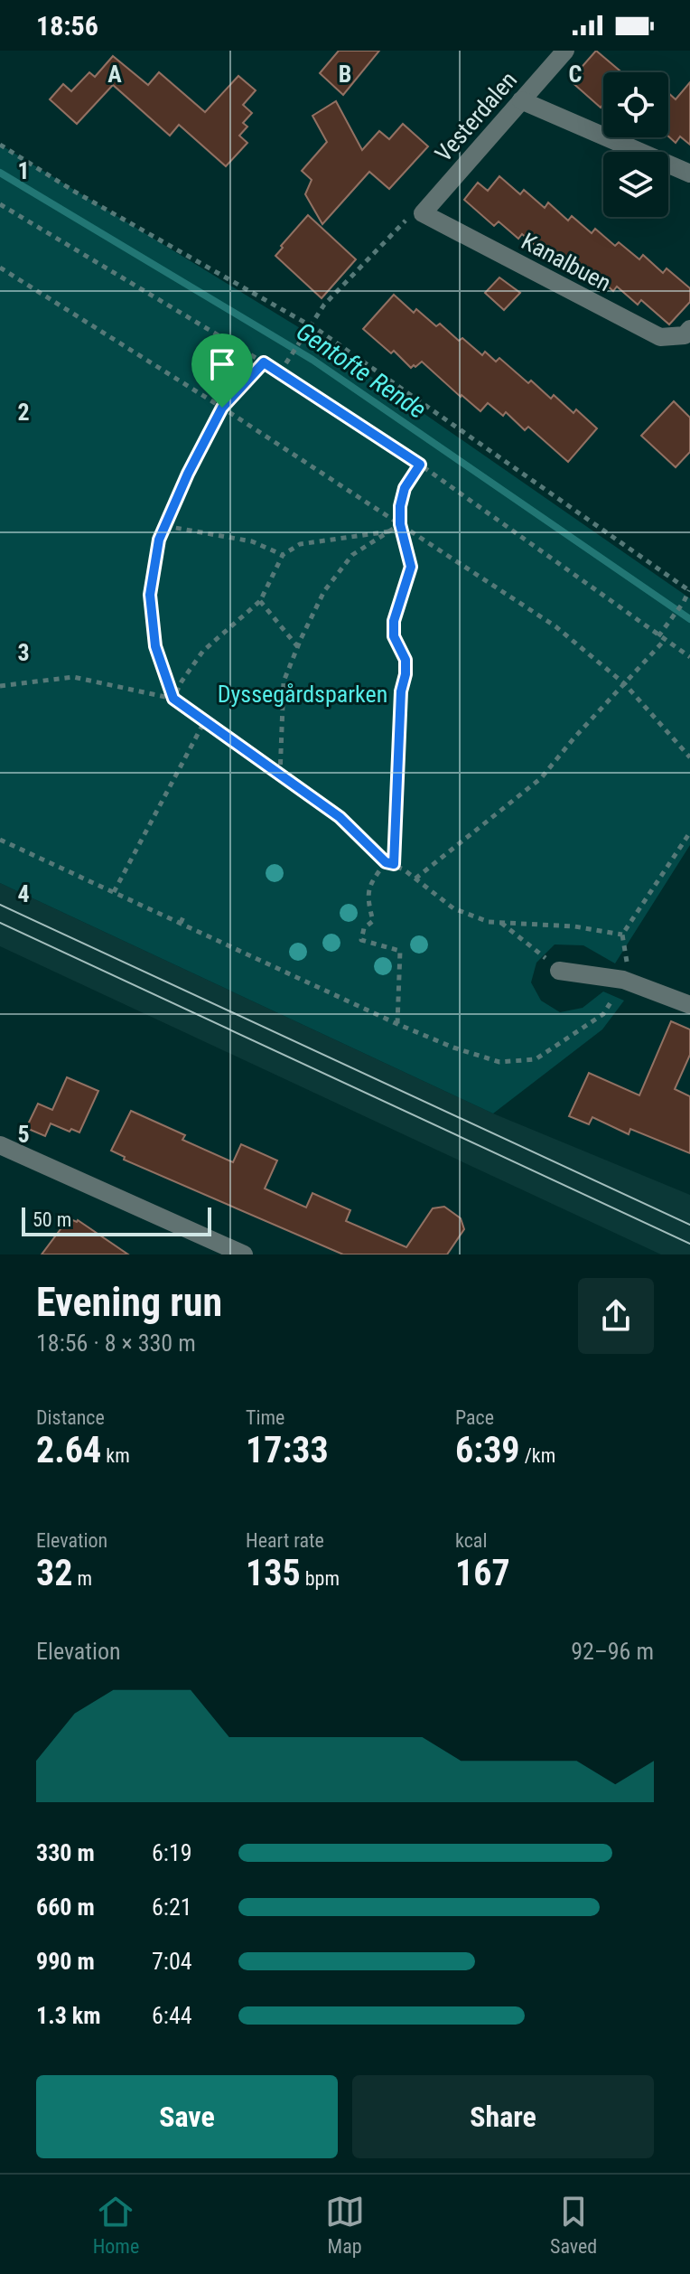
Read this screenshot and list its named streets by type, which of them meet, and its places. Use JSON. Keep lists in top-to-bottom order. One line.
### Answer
{"streets":{"street":["Vesterdalen","Kanalbuen"]},"crossings":[["Vesterdalen","Kanalbuen"]],"water":["Gentofte Rende"],"parks":["Dyssegårdsparken"],"scale_bar":"50 m","page":{"status":"18:56","scale":"50 m","heading":["Evening run","18:56 · 8 × 330 m"],"stats":[["Distance","2.64 km"],["Time","17:33"],["Pace","6:39 /km"],["Elevation","32 m"],["Heart rate","135 bpm"],["kcal","167"]],"chart":["Elevation","92–96 m"],"list":[{"name":"330 m","note":"6:19"},{"name":"660 m","note":"6:21"},{"name":"990 m","note":"7:04"},{"name":"1.3 km","note":"6:44"}],"buttons":["Save","Share"],"tabs":["Home","Map","Saved"]},"grid":{"columns":["A","B","C"],"rows":["1","2","3","4","5"]}}
